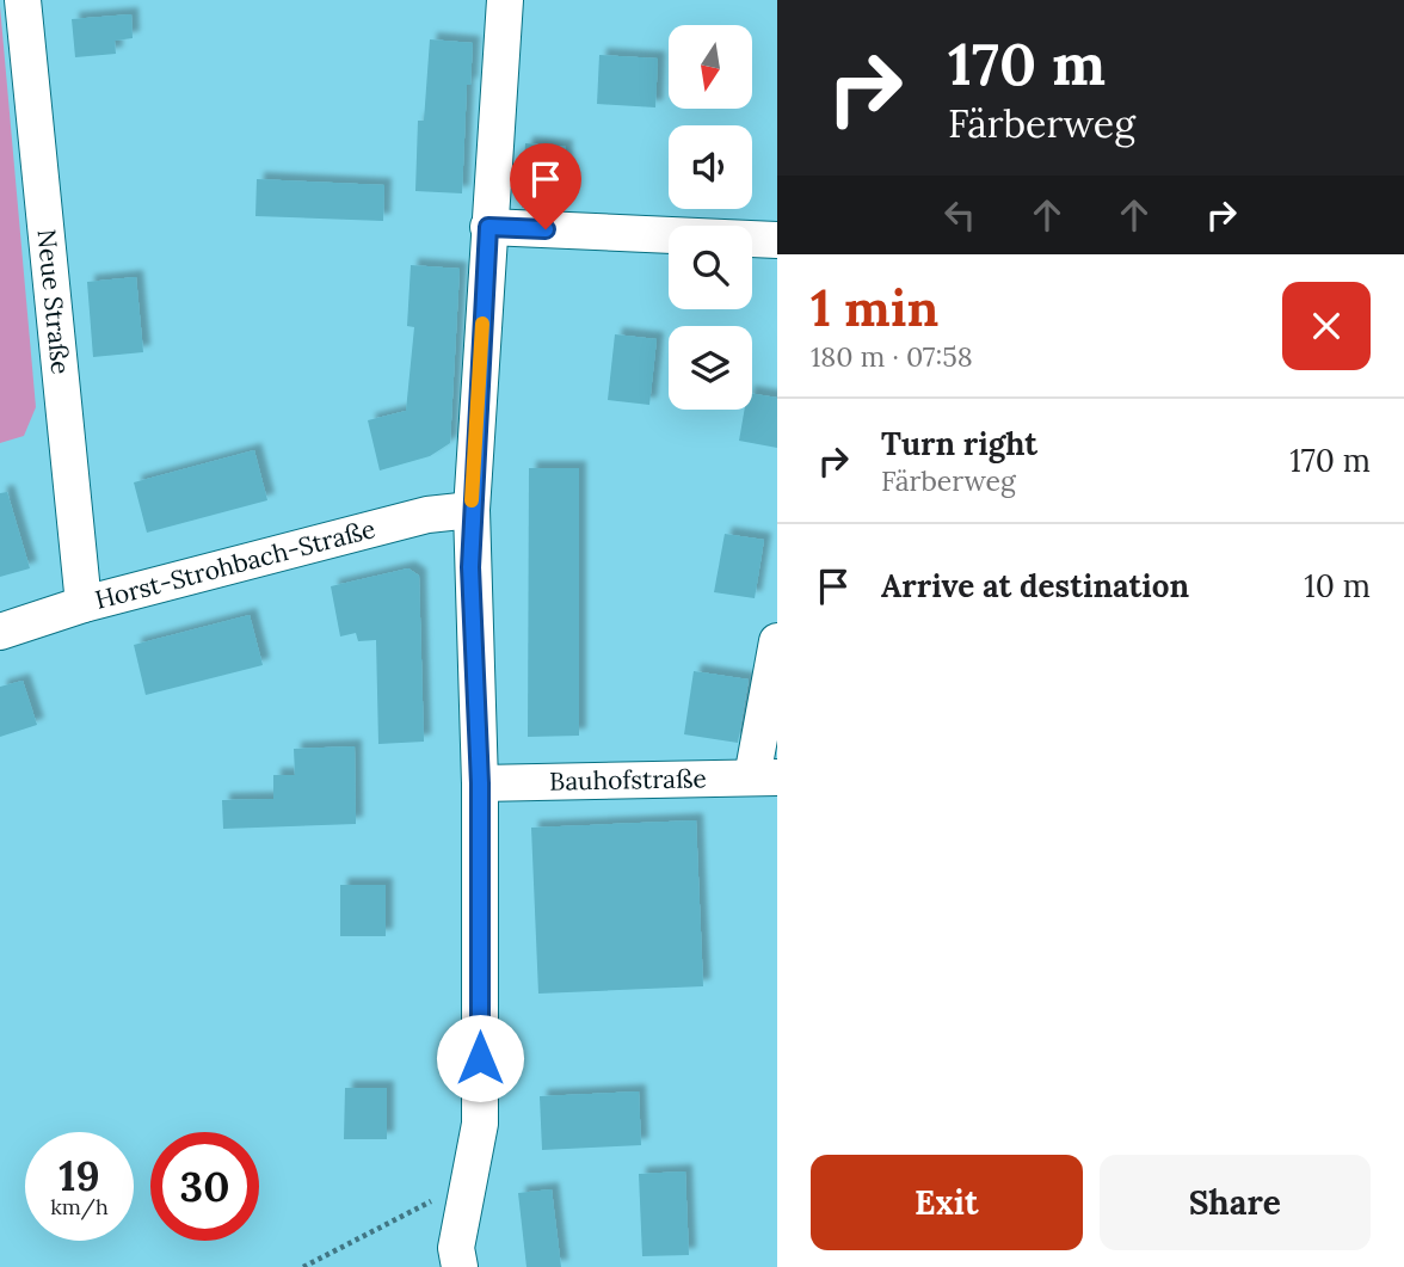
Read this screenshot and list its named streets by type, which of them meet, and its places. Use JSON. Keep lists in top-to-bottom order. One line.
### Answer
{"streets":{"street":["Neue Straße","Horst-Strohbach-Straße","Bauhofstraße"]},"crossings":[["Neue Straße","Horst-Strohbach-Straße"]],"north":"bottom","page":{"turn":["170 m","Färberweg"],"heading":["1 min","180 m · 07:58"],"list":[{"name":"Turn right","note":"Färberweg","value":"170 m"},{"name":"Arrive at destination","value":"10 m"}],"speed":"19 km/h","limit":"30","buttons":["Exit","Share"]}}
